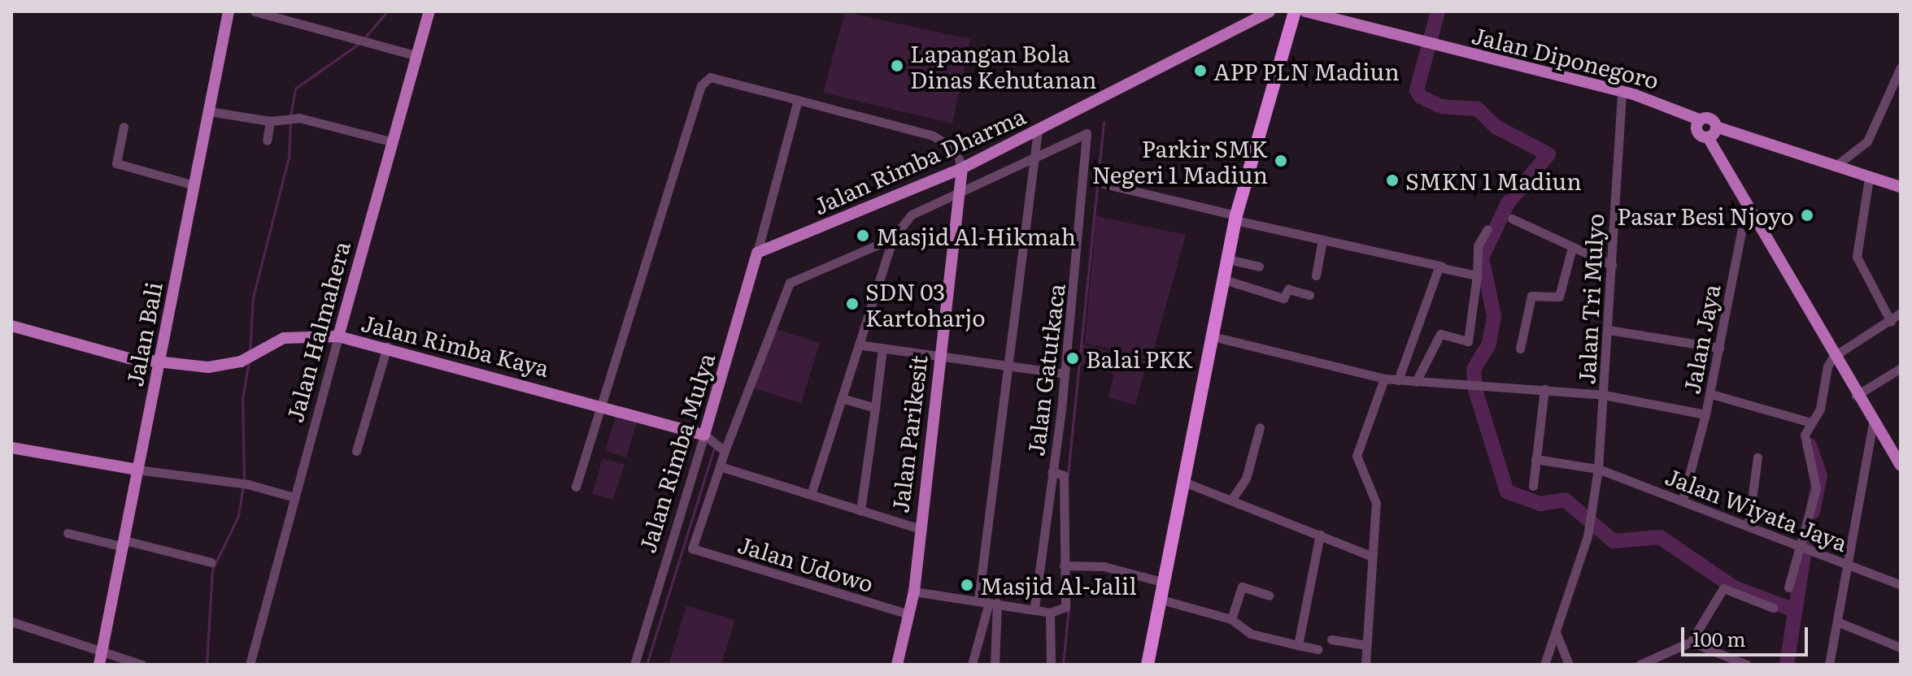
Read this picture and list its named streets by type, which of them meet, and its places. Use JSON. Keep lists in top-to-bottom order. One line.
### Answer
{"streets":{"main road":["Jalan Diponegoro","Jalan Rimba Dharma","Jalan Halmahera","Jalan Bali","Jalan Rimba Kaya","Jalan Parikesit","Jalan Rimba Mulya"],"street":["Jalan Tri Mulyo","Jalan Jaya","Jalan Gatutkaca","Jalan Wiyata Jaya","Jalan Udowo"]},"crossings":[["Jalan Diponegoro","Jalan Tri Mulyo"],["Jalan Rimba Dharma","Jalan Parikesit"],["Jalan Rimba Dharma","Jalan Rimba Mulya"],["Jalan Tri Mulyo","Jalan Jaya"],["Jalan Tri Mulyo","Jalan Wiyata Jaya"],["Jalan Halmahera","Jalan Rimba Kaya"],["Jalan Bali","Jalan Rimba Kaya"],["Jalan Rimba Kaya","Jalan Rimba Mulya"],["Jalan Parikesit","Jalan Udowo"]],"places":["Lapangan Bola Dinas Kehutanan","APP PLN Madiun","Parkir SMK Negeri 1 Madiun","SMKN 1 Madiun","Pasar Besi Njoyo","Masjid Al-Hikmah","SDN 03 Kartoharjo","Balai PKK","Masjid Al-Jalil"],"scale_bar":"100 m"}
